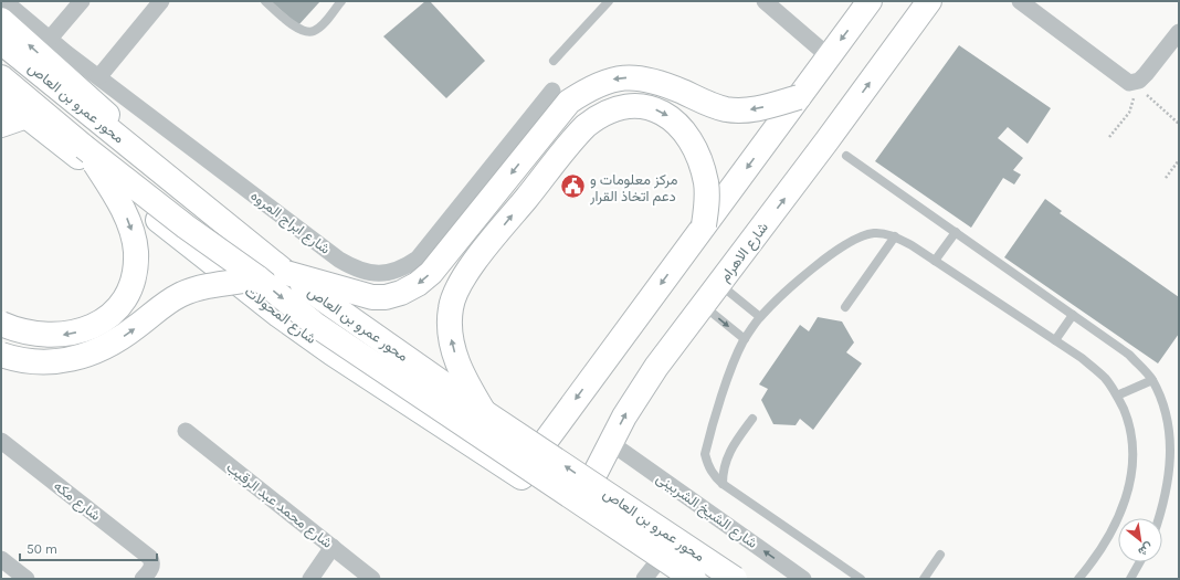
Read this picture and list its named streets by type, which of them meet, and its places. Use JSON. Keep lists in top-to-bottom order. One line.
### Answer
{"streets":{"main road":["محور عمرو بن العاص","شارع الاهرام","شارع المحولات"],"street":["شارع ابراج المروه","شارع مكه","شارع محمد عبد الرقيب","شارع الشيخ الشربينى"]},"crossings":[["شارع الاهرام","شارع المحولات"],["شارع الاهرام","شارع الشيخ الشربينى"]],"places":{"public building":["مركز معلومات و دعم اتخاذ القرار"]},"scale_bar":"50 m","north":"bottom right"}
